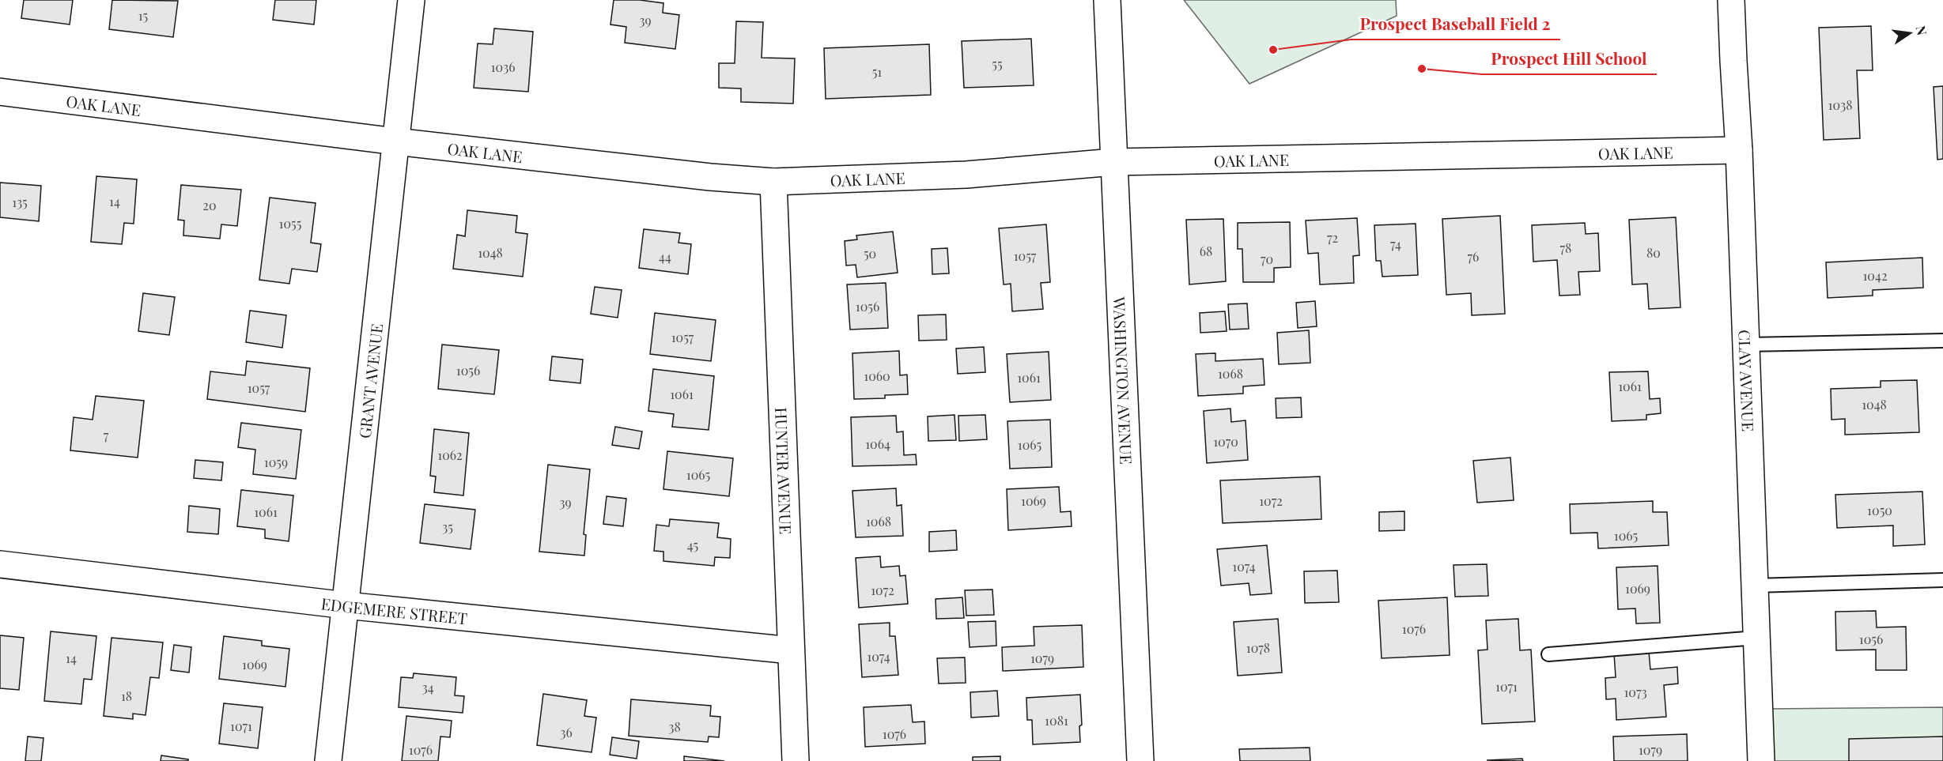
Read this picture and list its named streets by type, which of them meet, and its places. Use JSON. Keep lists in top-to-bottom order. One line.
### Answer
{"streets":{"street":["OAK LANE","CLAY AVENUE","GRANT AVENUE","WASHINGTON AVENUE","HUNTER AVENUE","EDGEMERE STREET"]},"crossings":[["OAK LANE","CLAY AVENUE"],["OAK LANE","GRANT AVENUE"],["OAK LANE","WASHINGTON AVENUE"],["OAK LANE","HUNTER AVENUE"],["GRANT AVENUE","EDGEMERE STREET"],["HUNTER AVENUE","EDGEMERE STREET"]],"places":["Prospect Baseball Field 2","Prospect Hill School"],"house_numbers":["15","39","55","1036","51","1038","14","135","20","1055","72","74","78","68","1048","80","50","1057","44","76","70","1042","1056","1057","1056","1068","1060","1061","1061","1057","1061","1048","7","1070","1064","1065","1062","1059","1065","1069","1072","39","1050","1061","1068","35","1065","45","1074","1069","1072","1076","1056","1078","1074","14","1079","1069","1071","34","1073","18","1081","1071","38","36","1076","1076","1079"],"north":"right"}
